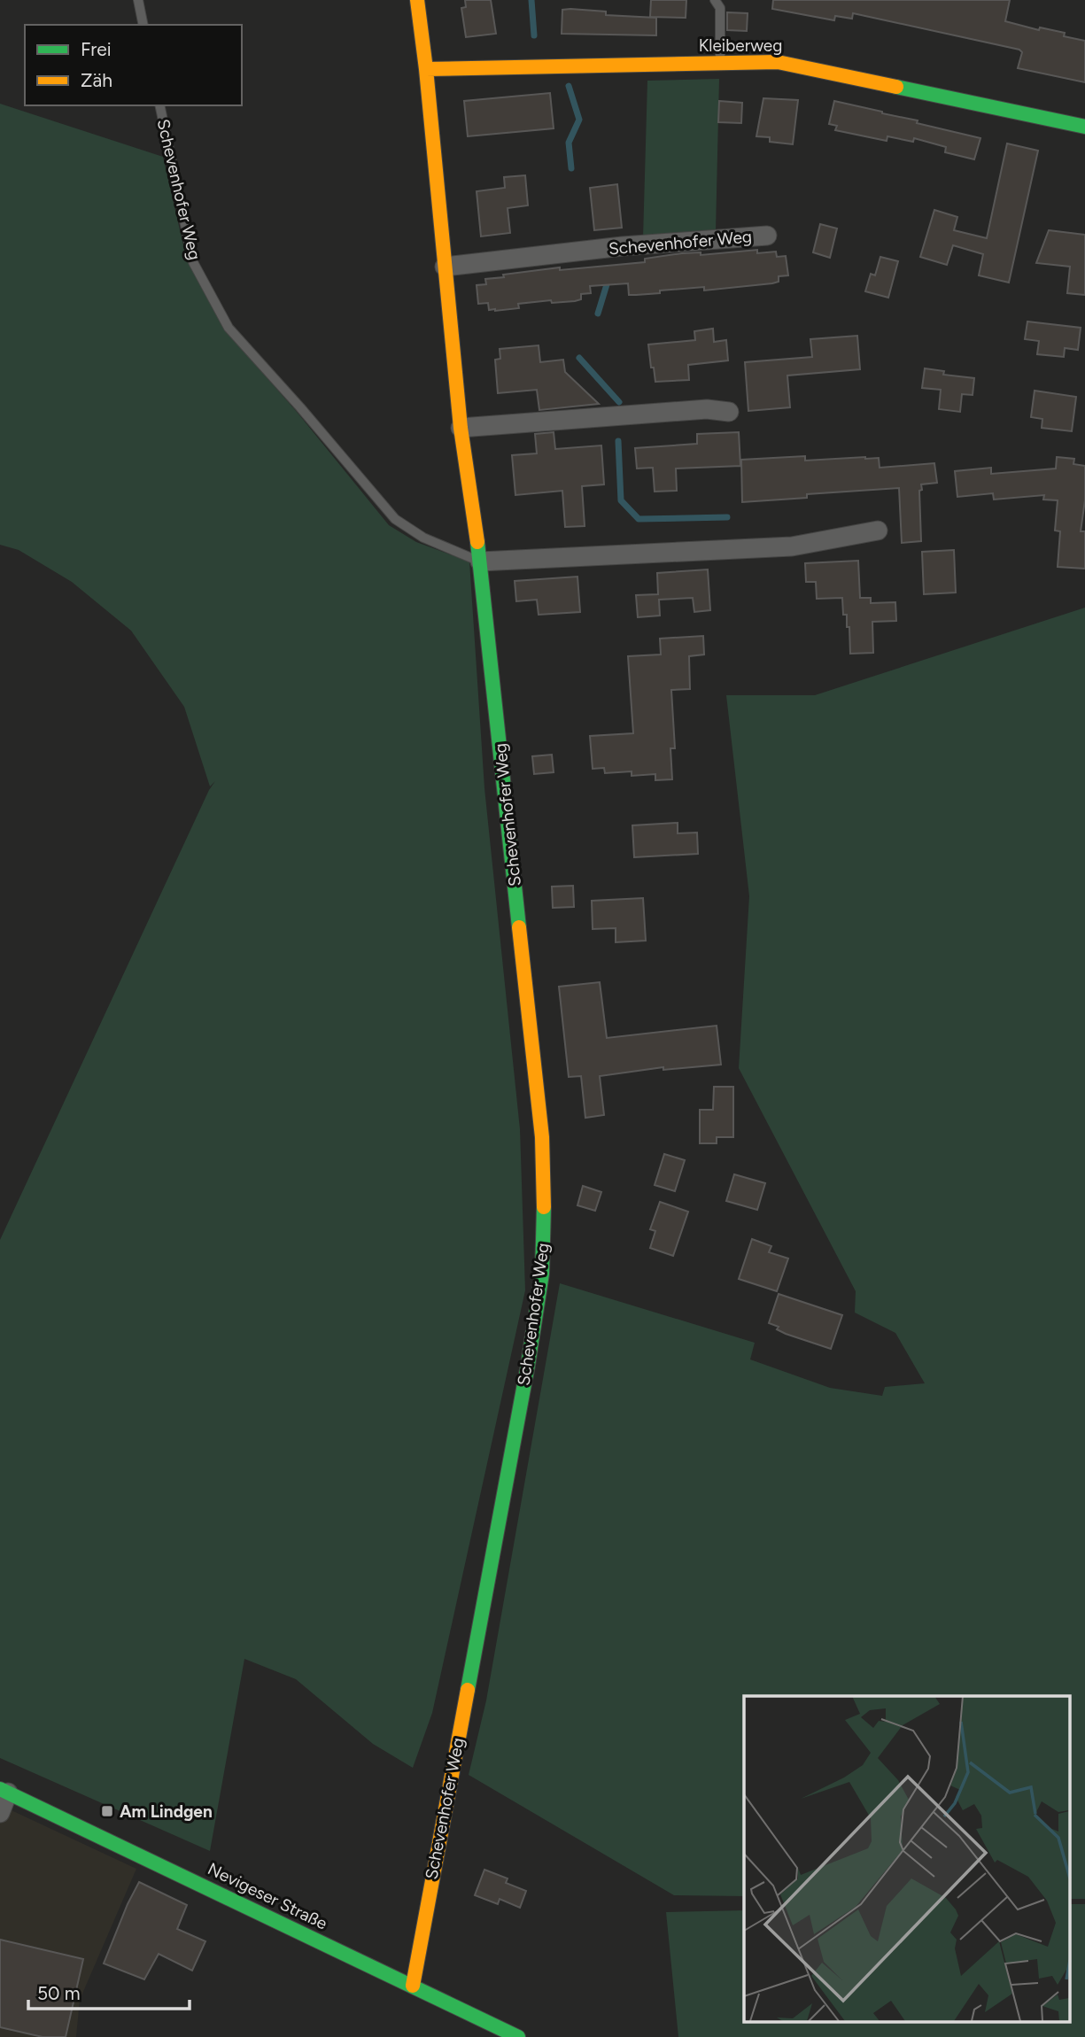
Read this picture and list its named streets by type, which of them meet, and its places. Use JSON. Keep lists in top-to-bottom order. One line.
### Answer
{"streets":{"street":["Kleiberweg","Schevenhofer Weg","Nevigeser Straße"]},"crossings":[["Kleiberweg","Schevenhofer Weg"],["Schevenhofer Weg","Nevigeser Straße"]],"places":{"transit":["Am Lindgen"]},"legend":["Frei","Zäh"],"scale_bar":"50 m"}
